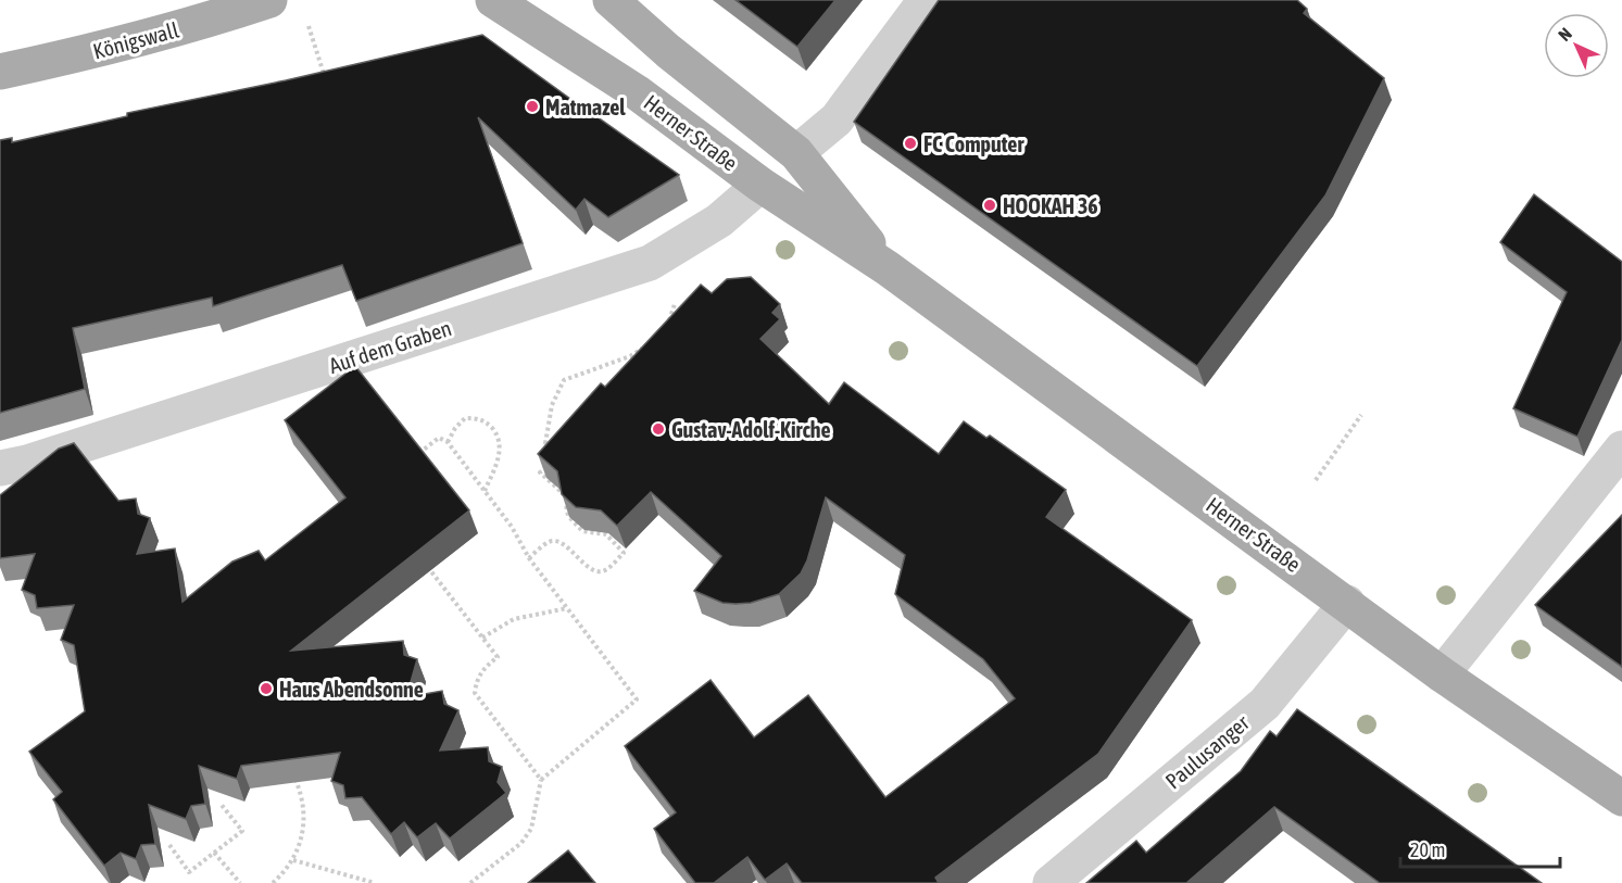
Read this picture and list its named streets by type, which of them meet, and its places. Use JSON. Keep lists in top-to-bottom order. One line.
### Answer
{"streets":{"main road":["Königswall","Herner Straße"],"street":["Auf dem Graben","Paulusanger"]},"crossings":[["Herner Straße","Auf dem Graben"],["Herner Straße","Paulusanger"]],"places":["Matmazel","FC Computer","HOOKAH 36","Gustav-Adolf-Kirche","Haus Abendsonne"],"scale_bar":"20 m","north":"top left"}
